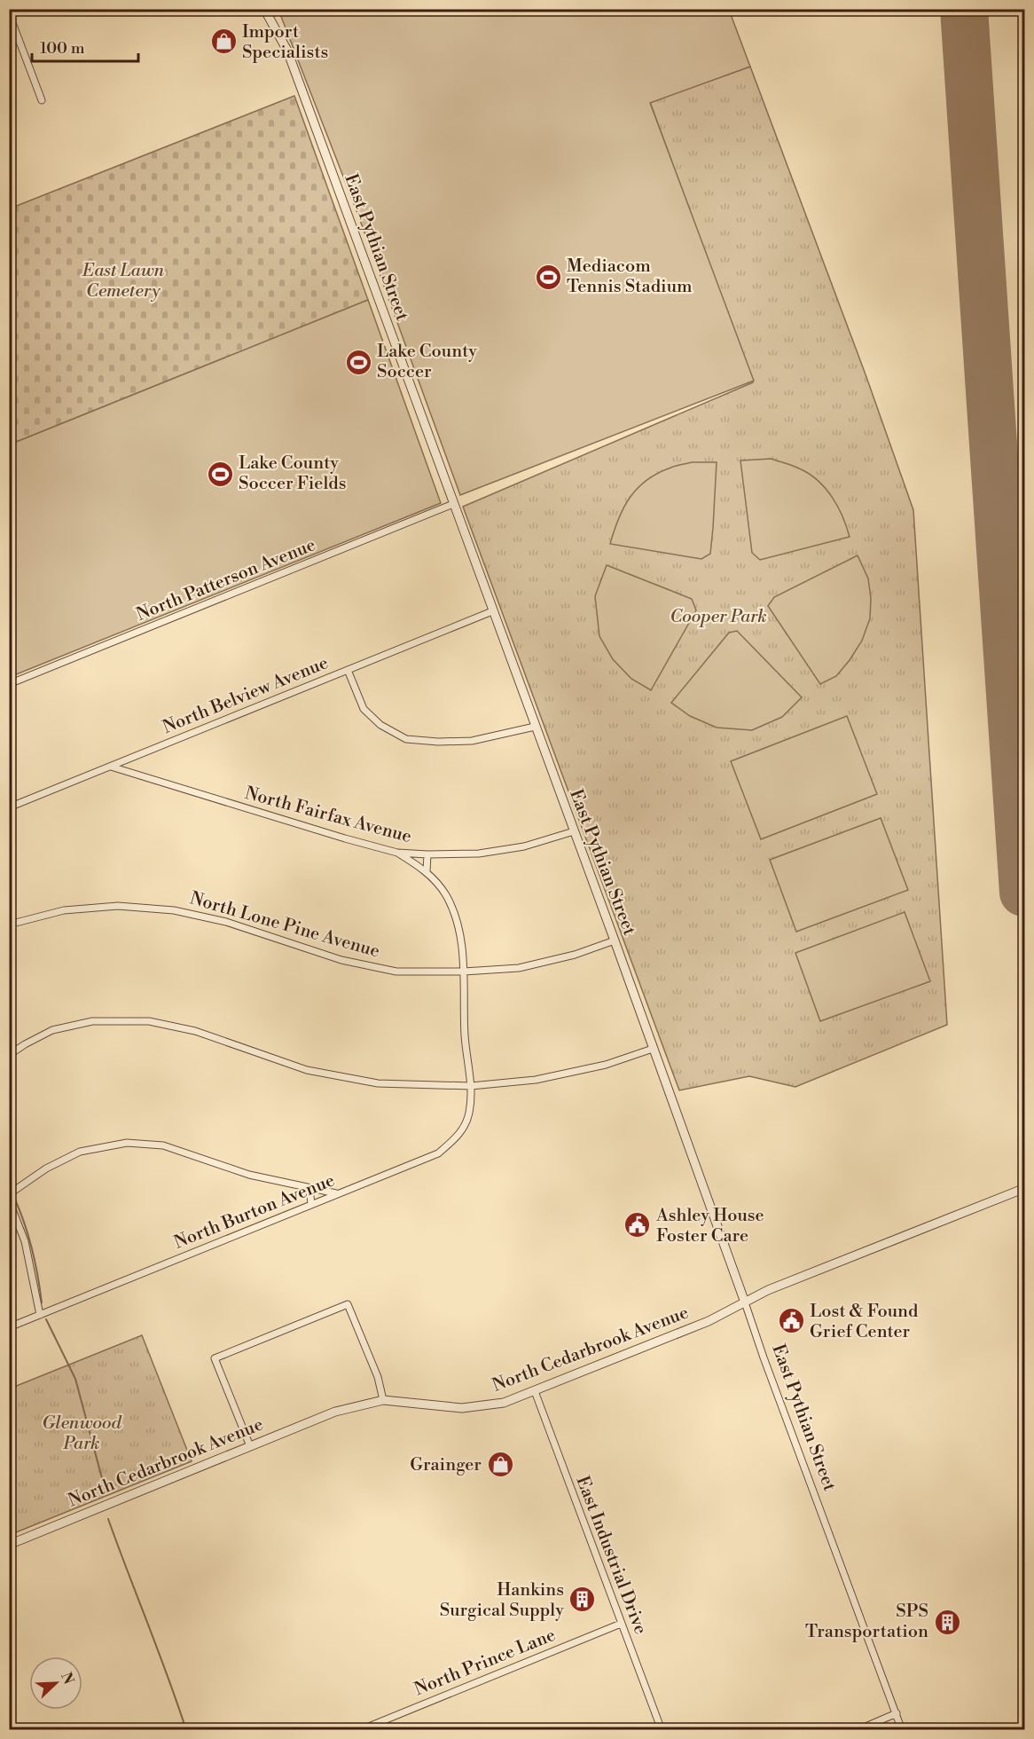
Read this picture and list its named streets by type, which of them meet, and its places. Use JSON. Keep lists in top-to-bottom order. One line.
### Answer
{"streets":{"street":["East Pythian Street","North Patterson Avenue","North Belview Avenue","North Fairfax Avenue","North Lone Pine Avenue","North Burton Avenue","North Cedarbrook Avenue","East Industrial Drive","North Prince Lane"]},"crossings":[["East Pythian Street","North Patterson Avenue"],["East Pythian Street","North Belview Avenue"],["East Pythian Street","North Fairfax Avenue"],["East Pythian Street","North Lone Pine Avenue"],["East Pythian Street","North Cedarbrook Avenue"],["North Belview Avenue","North Fairfax Avenue"],["North Fairfax Avenue","North Burton Avenue"],["North Lone Pine Avenue","North Burton Avenue"],["North Cedarbrook Avenue","East Industrial Drive"],["East Industrial Drive","North Prince Lane"]],"parks":["East Lawn Cemetery","Cooper Park","Glenwood Park"],"places":{"shop":["Import Specialists","Grainger"],"sports":["Mediacom Tennis Stadium","Lake County Soccer","Lake County Soccer Fields"],"public building":["Ashley House Foster Care","Lost & Found Grief Center"],"building":["Hankins Surgical Supply","SPS Transportation"]},"scale_bar":"100 m","north":"top right"}
